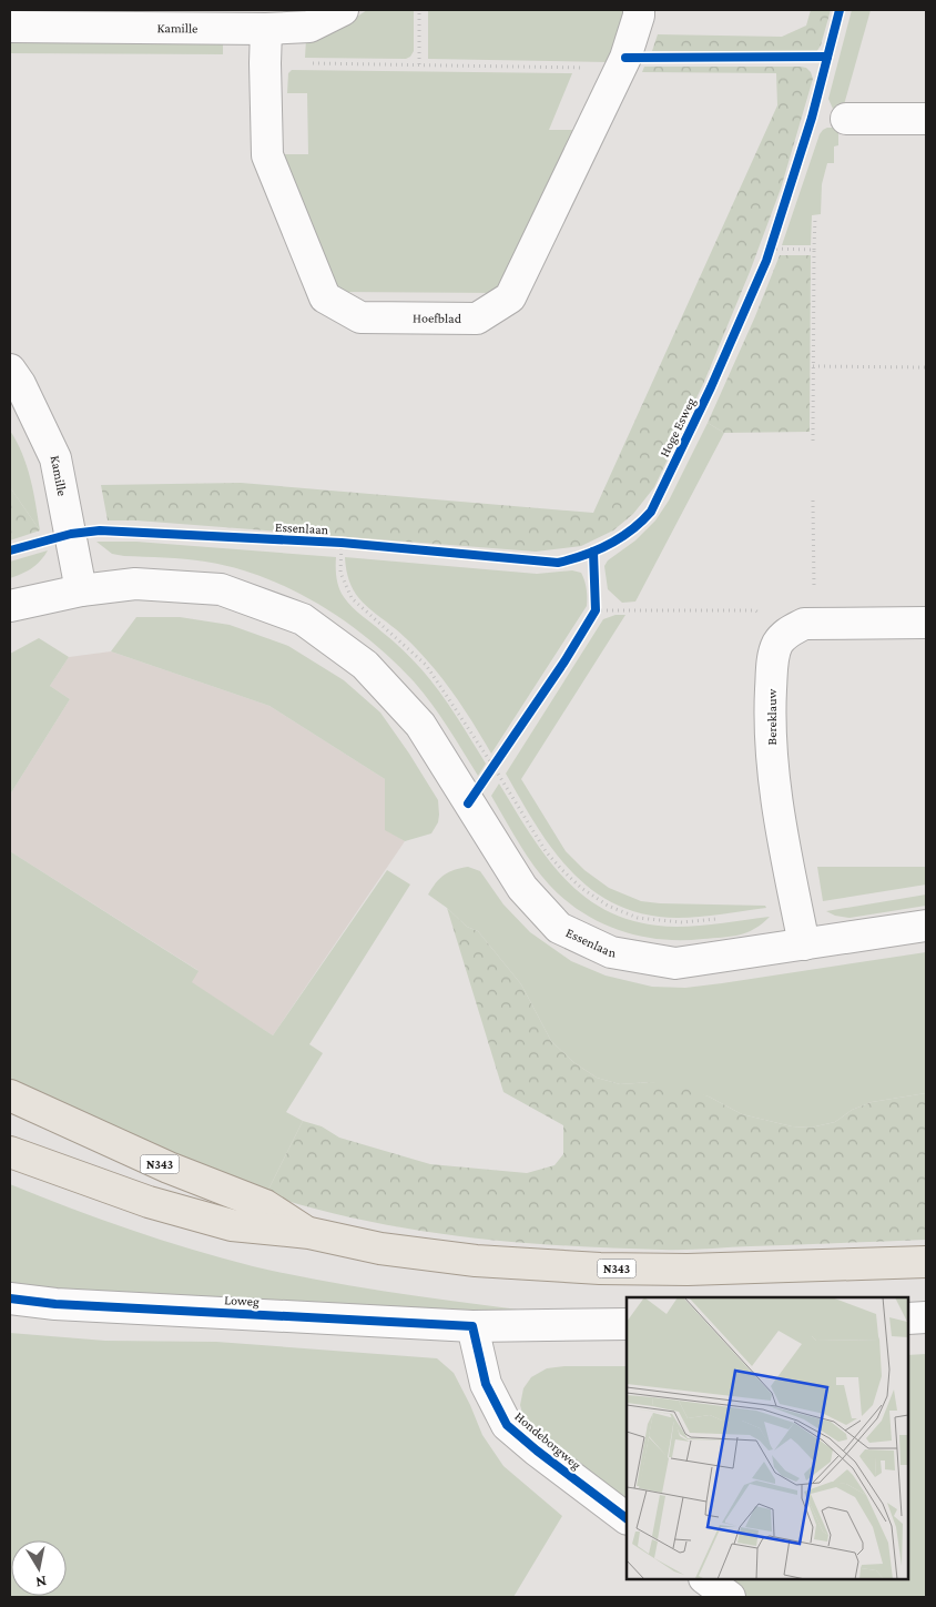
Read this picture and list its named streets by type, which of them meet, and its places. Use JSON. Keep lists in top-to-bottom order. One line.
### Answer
{"streets":{"main road":["N343"],"street":["Kamille","Hoefblad","Essenlaan","Bereklauw","Loweg","Hondeborgweg"],"cycle path":["Hoge Esweg"]},"crossings":[["Kamille","Hoefblad"],["Kamille","Essenlaan"],["Essenlaan","Bereklauw"],["Loweg","Hondeborgweg"]],"north":"bottom"}
